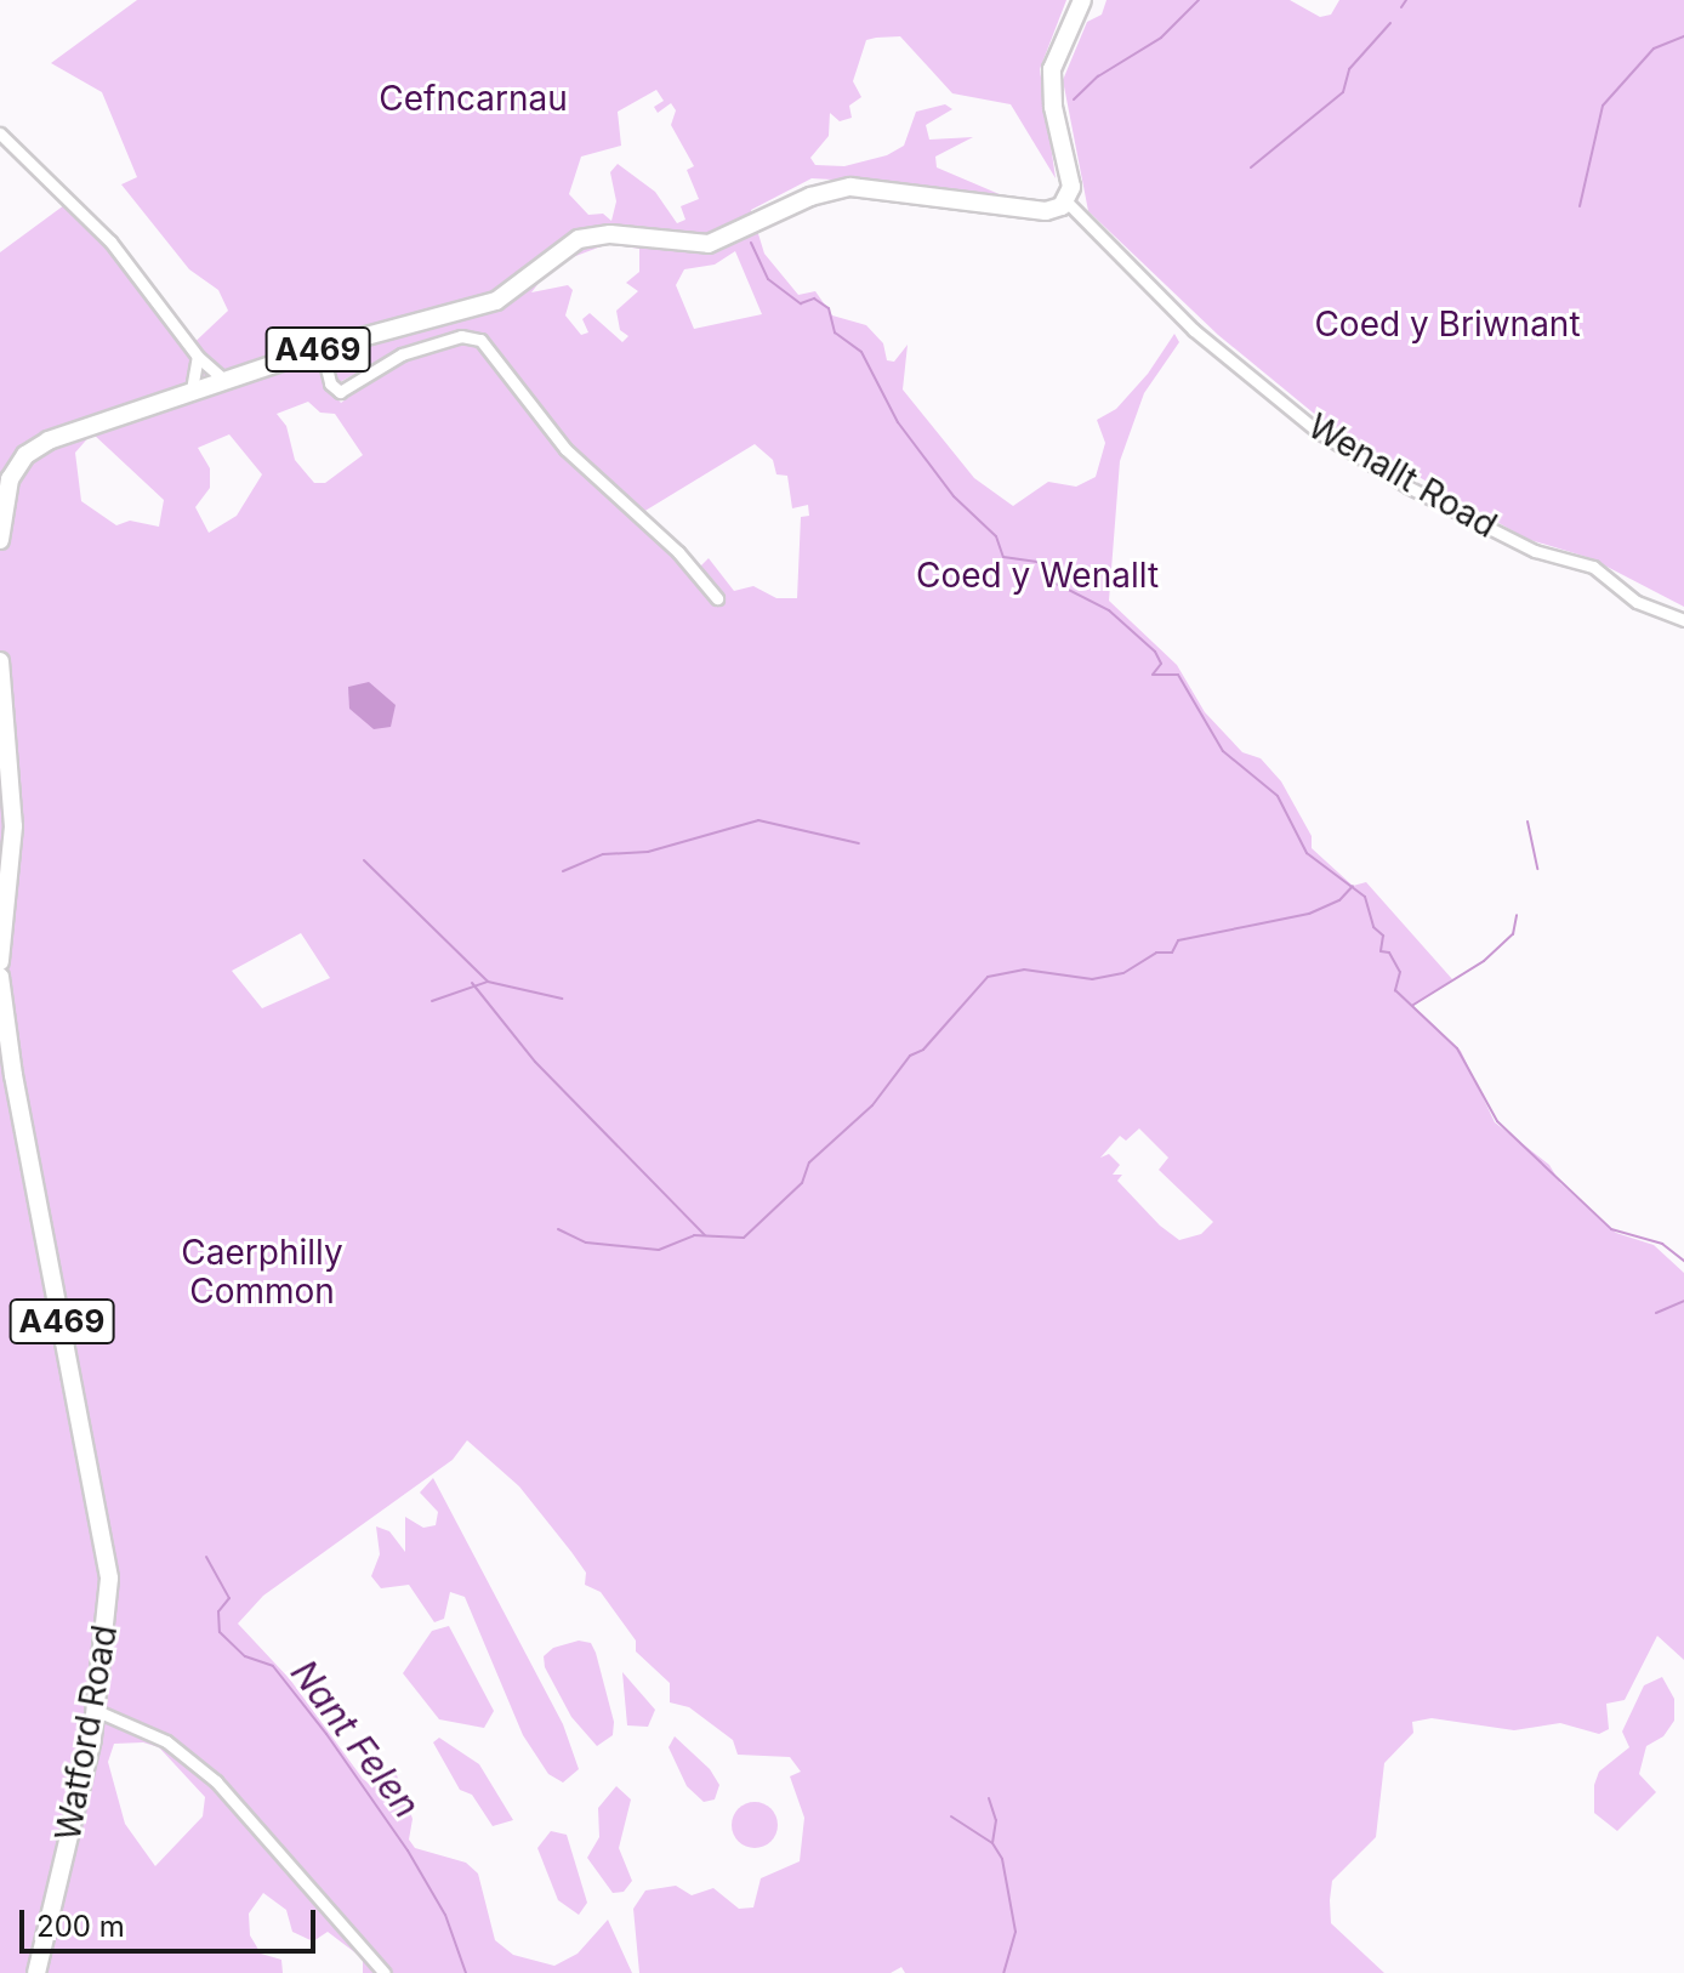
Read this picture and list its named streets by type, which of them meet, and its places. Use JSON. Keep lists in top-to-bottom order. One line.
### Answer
{"streets":{"main road":["A469","Watford Road"],"street":["Wenallt Road"]},"crossings":[["A469","Wenallt Road"]],"water":["Nant Felen"],"parks":["Cefncarnau","Coed y Briwnant","Coed y Wenallt","Caerphilly Common"],"scale_bar":"200 m"}
